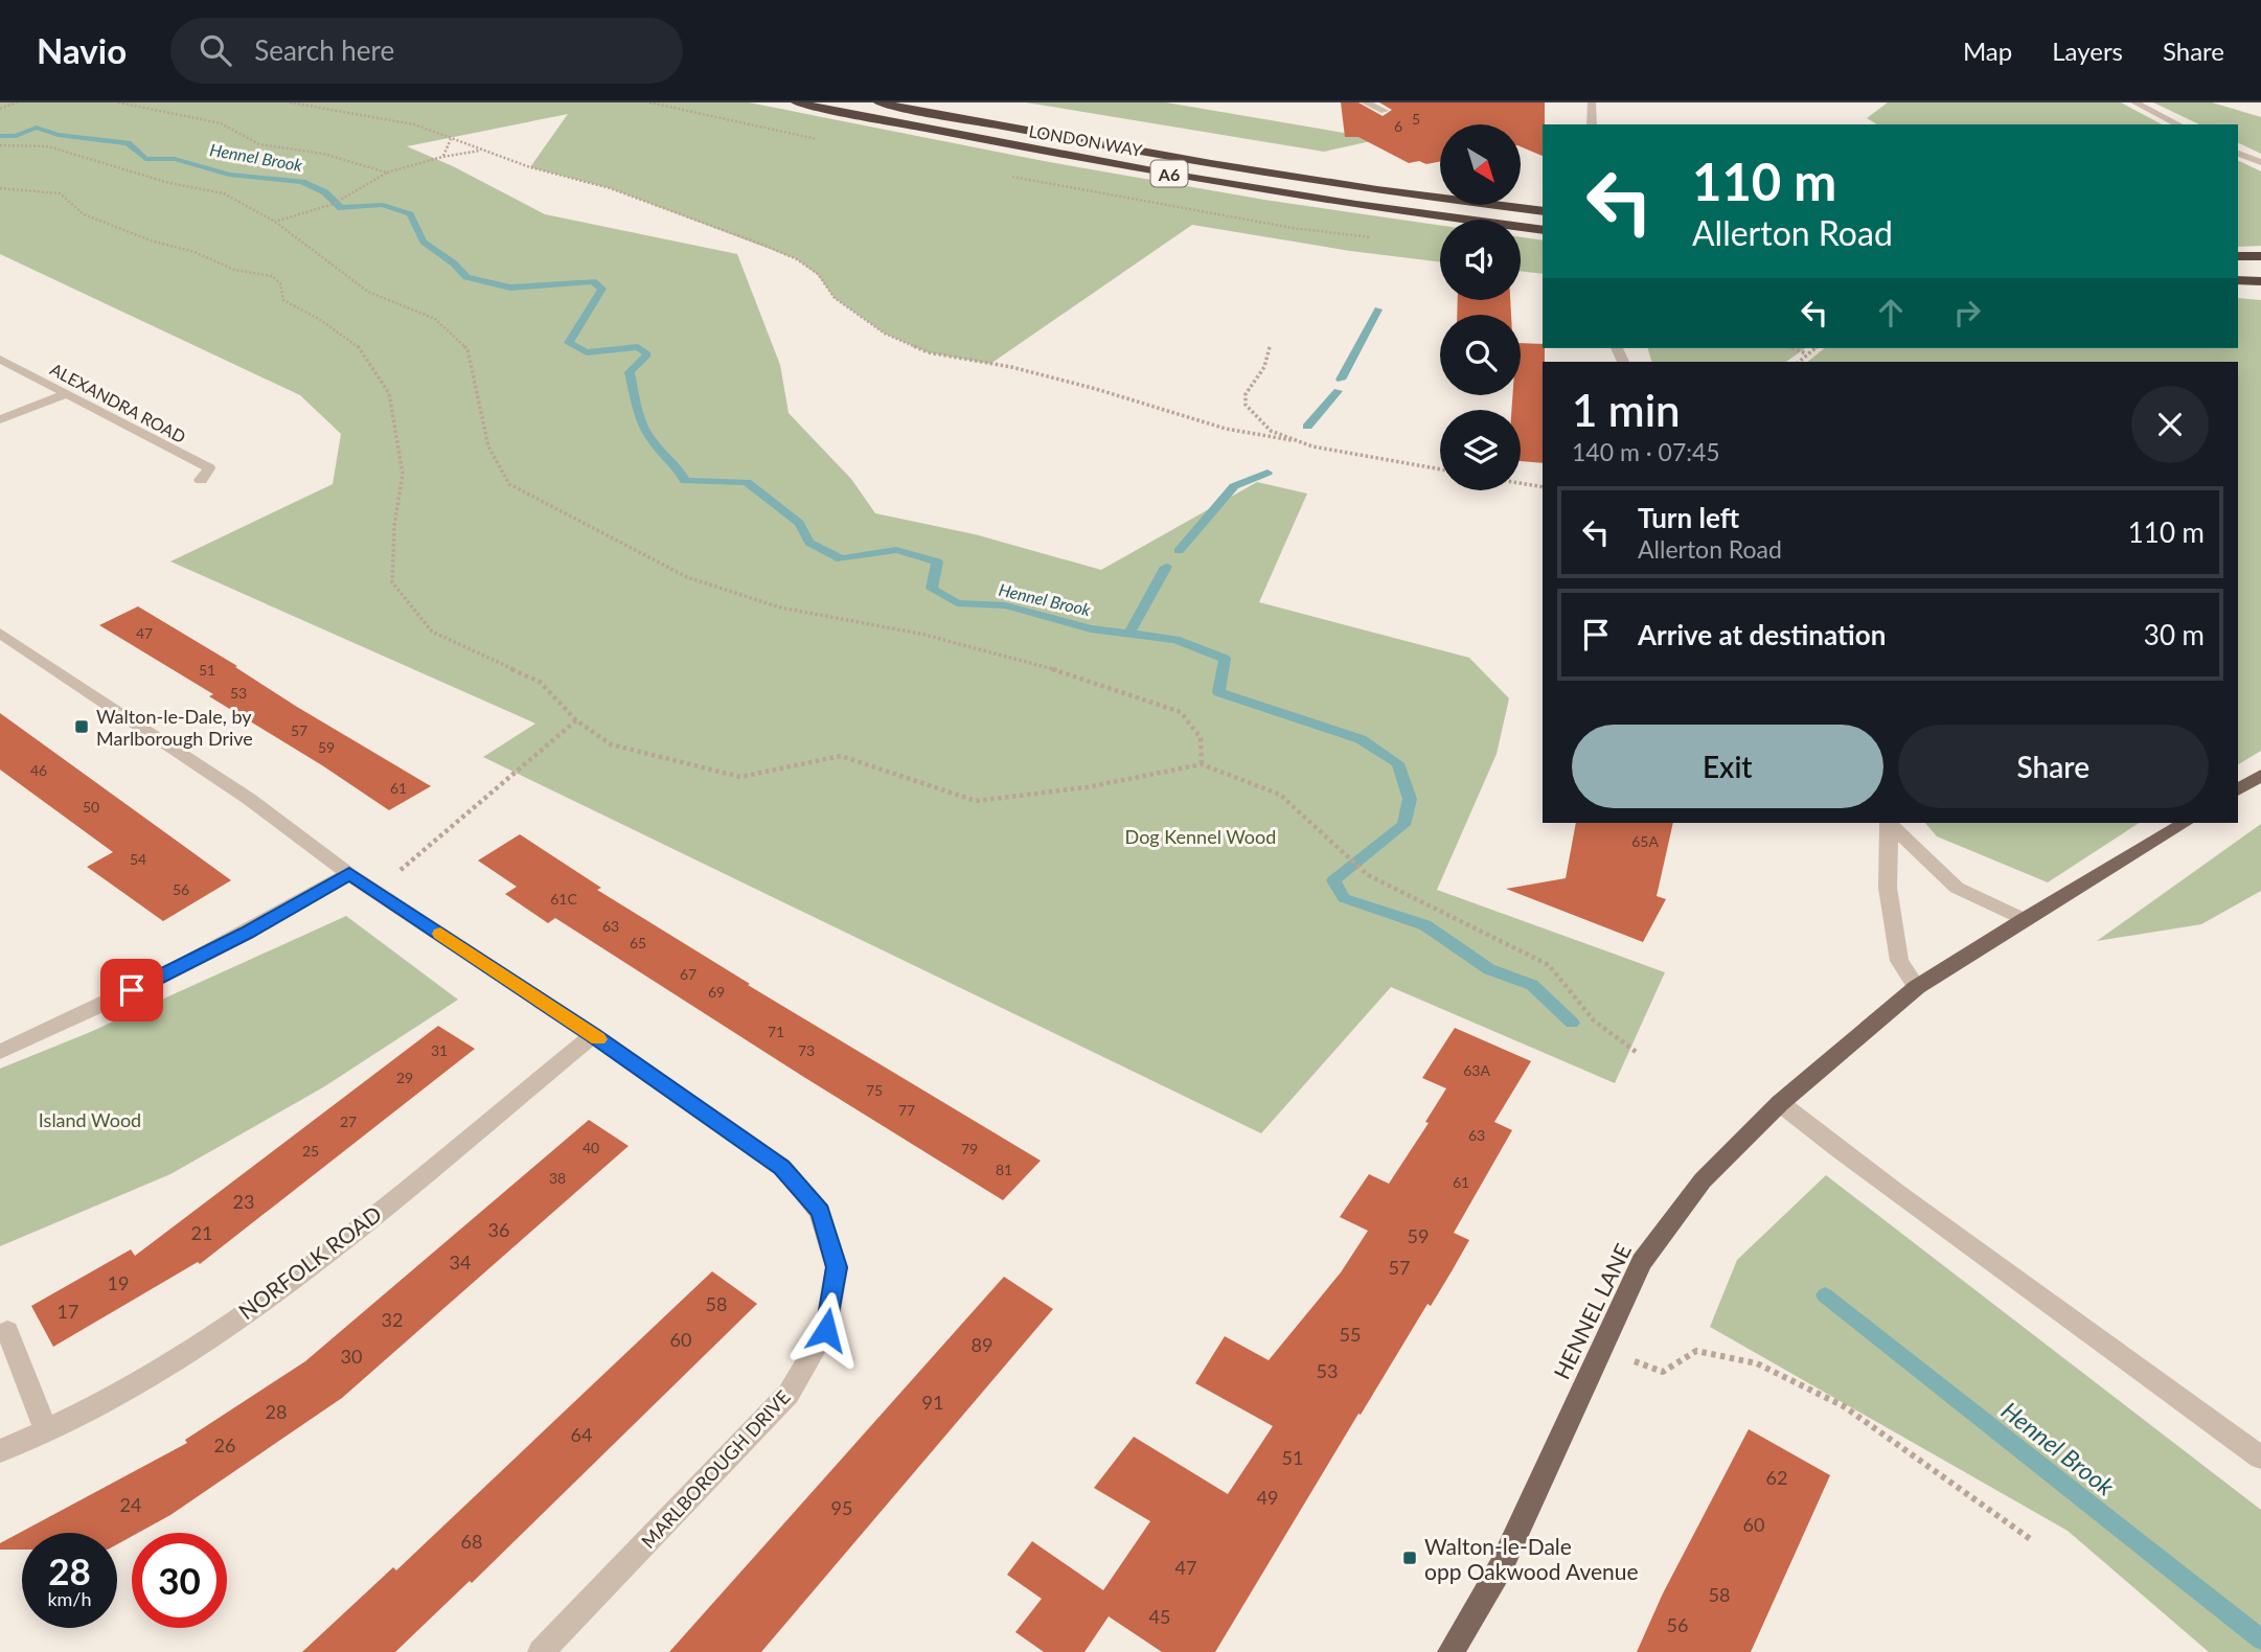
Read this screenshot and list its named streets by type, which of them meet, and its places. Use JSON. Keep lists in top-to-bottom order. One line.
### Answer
{"streets":{"highway":["LONDON WAY","A6"],"main road":["HENNEL LANE"],"street":["ALEXANDRA ROAD","NORFOLK ROAD","MARLBOROUGH DRIVE"]},"crossings":[["NORFOLK ROAD","MARLBOROUGH DRIVE"]],"water":["Hennel Brook"],"parks":["Dog Kennel Wood","Island Wood"],"places":{"transit":["Walton-le-Dale, by Marlborough Drive","Walton-le-Dale opp Oakwood Avenue"]},"house_numbers":["5","6","47","51","53","57","59","46","61","50","65A","54","56","61C","63","65","67","69","71","31","73","63A","29","75","77","27","63","40","79","25","81","38","61","23","36","21","59","34","57","19","58","17","32","55","60","89","30","53","91","28","64","26","51","62","49","24","95","60","68","47","58","45","56"],"north":"bottom right","page":{"header":"Navio","search":"Search here","nav":["Map","Layers","Share"],"turn":["110 m","Allerton Road"],"heading":["1 min","140 m · 07:45"],"list":[{"name":"Turn left","note":"Allerton Road","value":"110 m"},{"name":"Arrive at destination","value":"30 m"}],"buttons":["Exit","Share"],"speed":"28 km/h","limit":"30"}}
